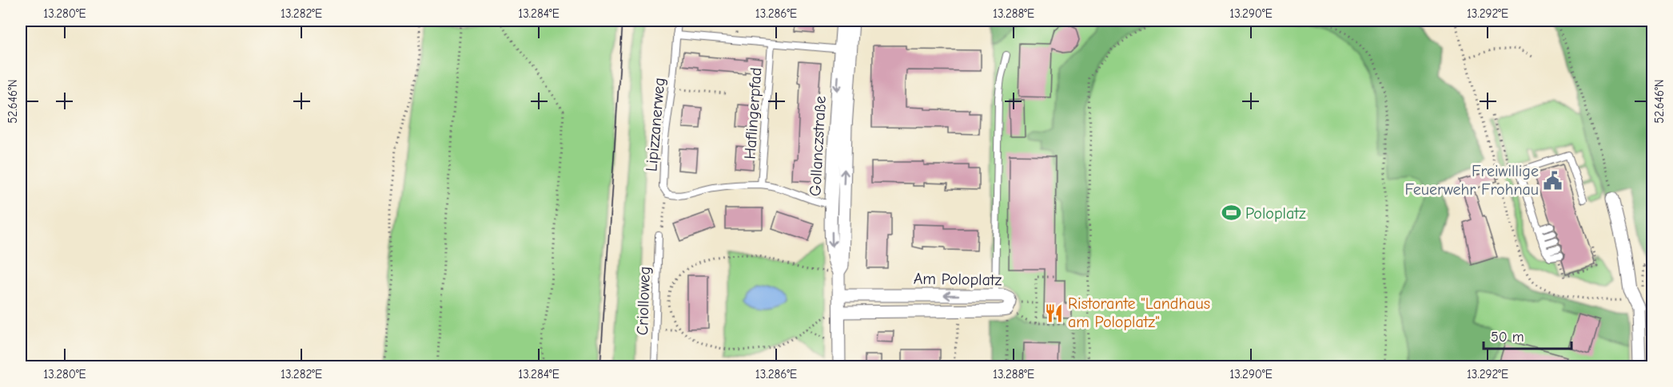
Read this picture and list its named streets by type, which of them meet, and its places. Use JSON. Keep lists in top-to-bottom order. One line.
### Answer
{"streets":{"street":["Gollanczstraße","Am Poloplatz"],"lane":["Haflingerpfad","Lipizzanerweg","Criolloweg"]},"crossings":[["Haflingerpfad","Lipizzanerweg"],["Lipizzanerweg","Gollanczstraße"],["Gollanczstraße","Am Poloplatz"]],"places":{"public building":["Freiwillige Feuerwehr Frohnau"],"sports":["Poloplatz"],"restaurant":["Ristorante \"Landhaus am Poloplatz\""]},"scale_bar":"50 m","coordinates":["13.280°E","13.282°E","13.284°E","13.286°E","13.288°E","13.290°E","13.292°E","52.646°N"]}
